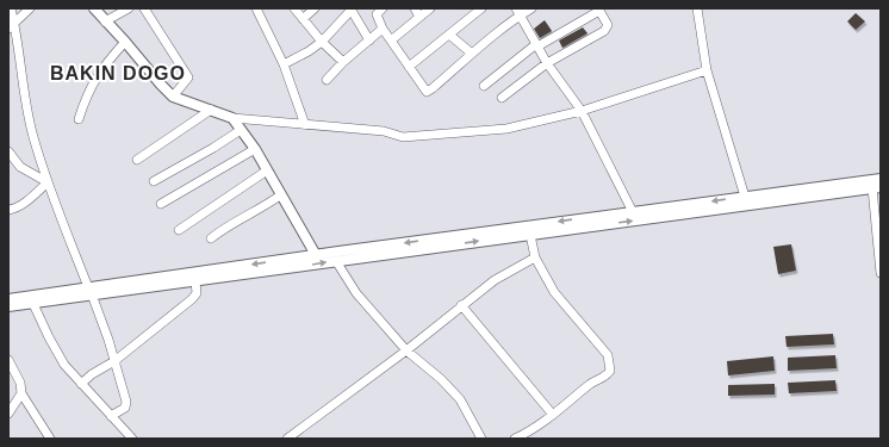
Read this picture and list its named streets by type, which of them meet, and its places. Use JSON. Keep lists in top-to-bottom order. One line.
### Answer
{"districts":["BAKIN DOGO"]}
